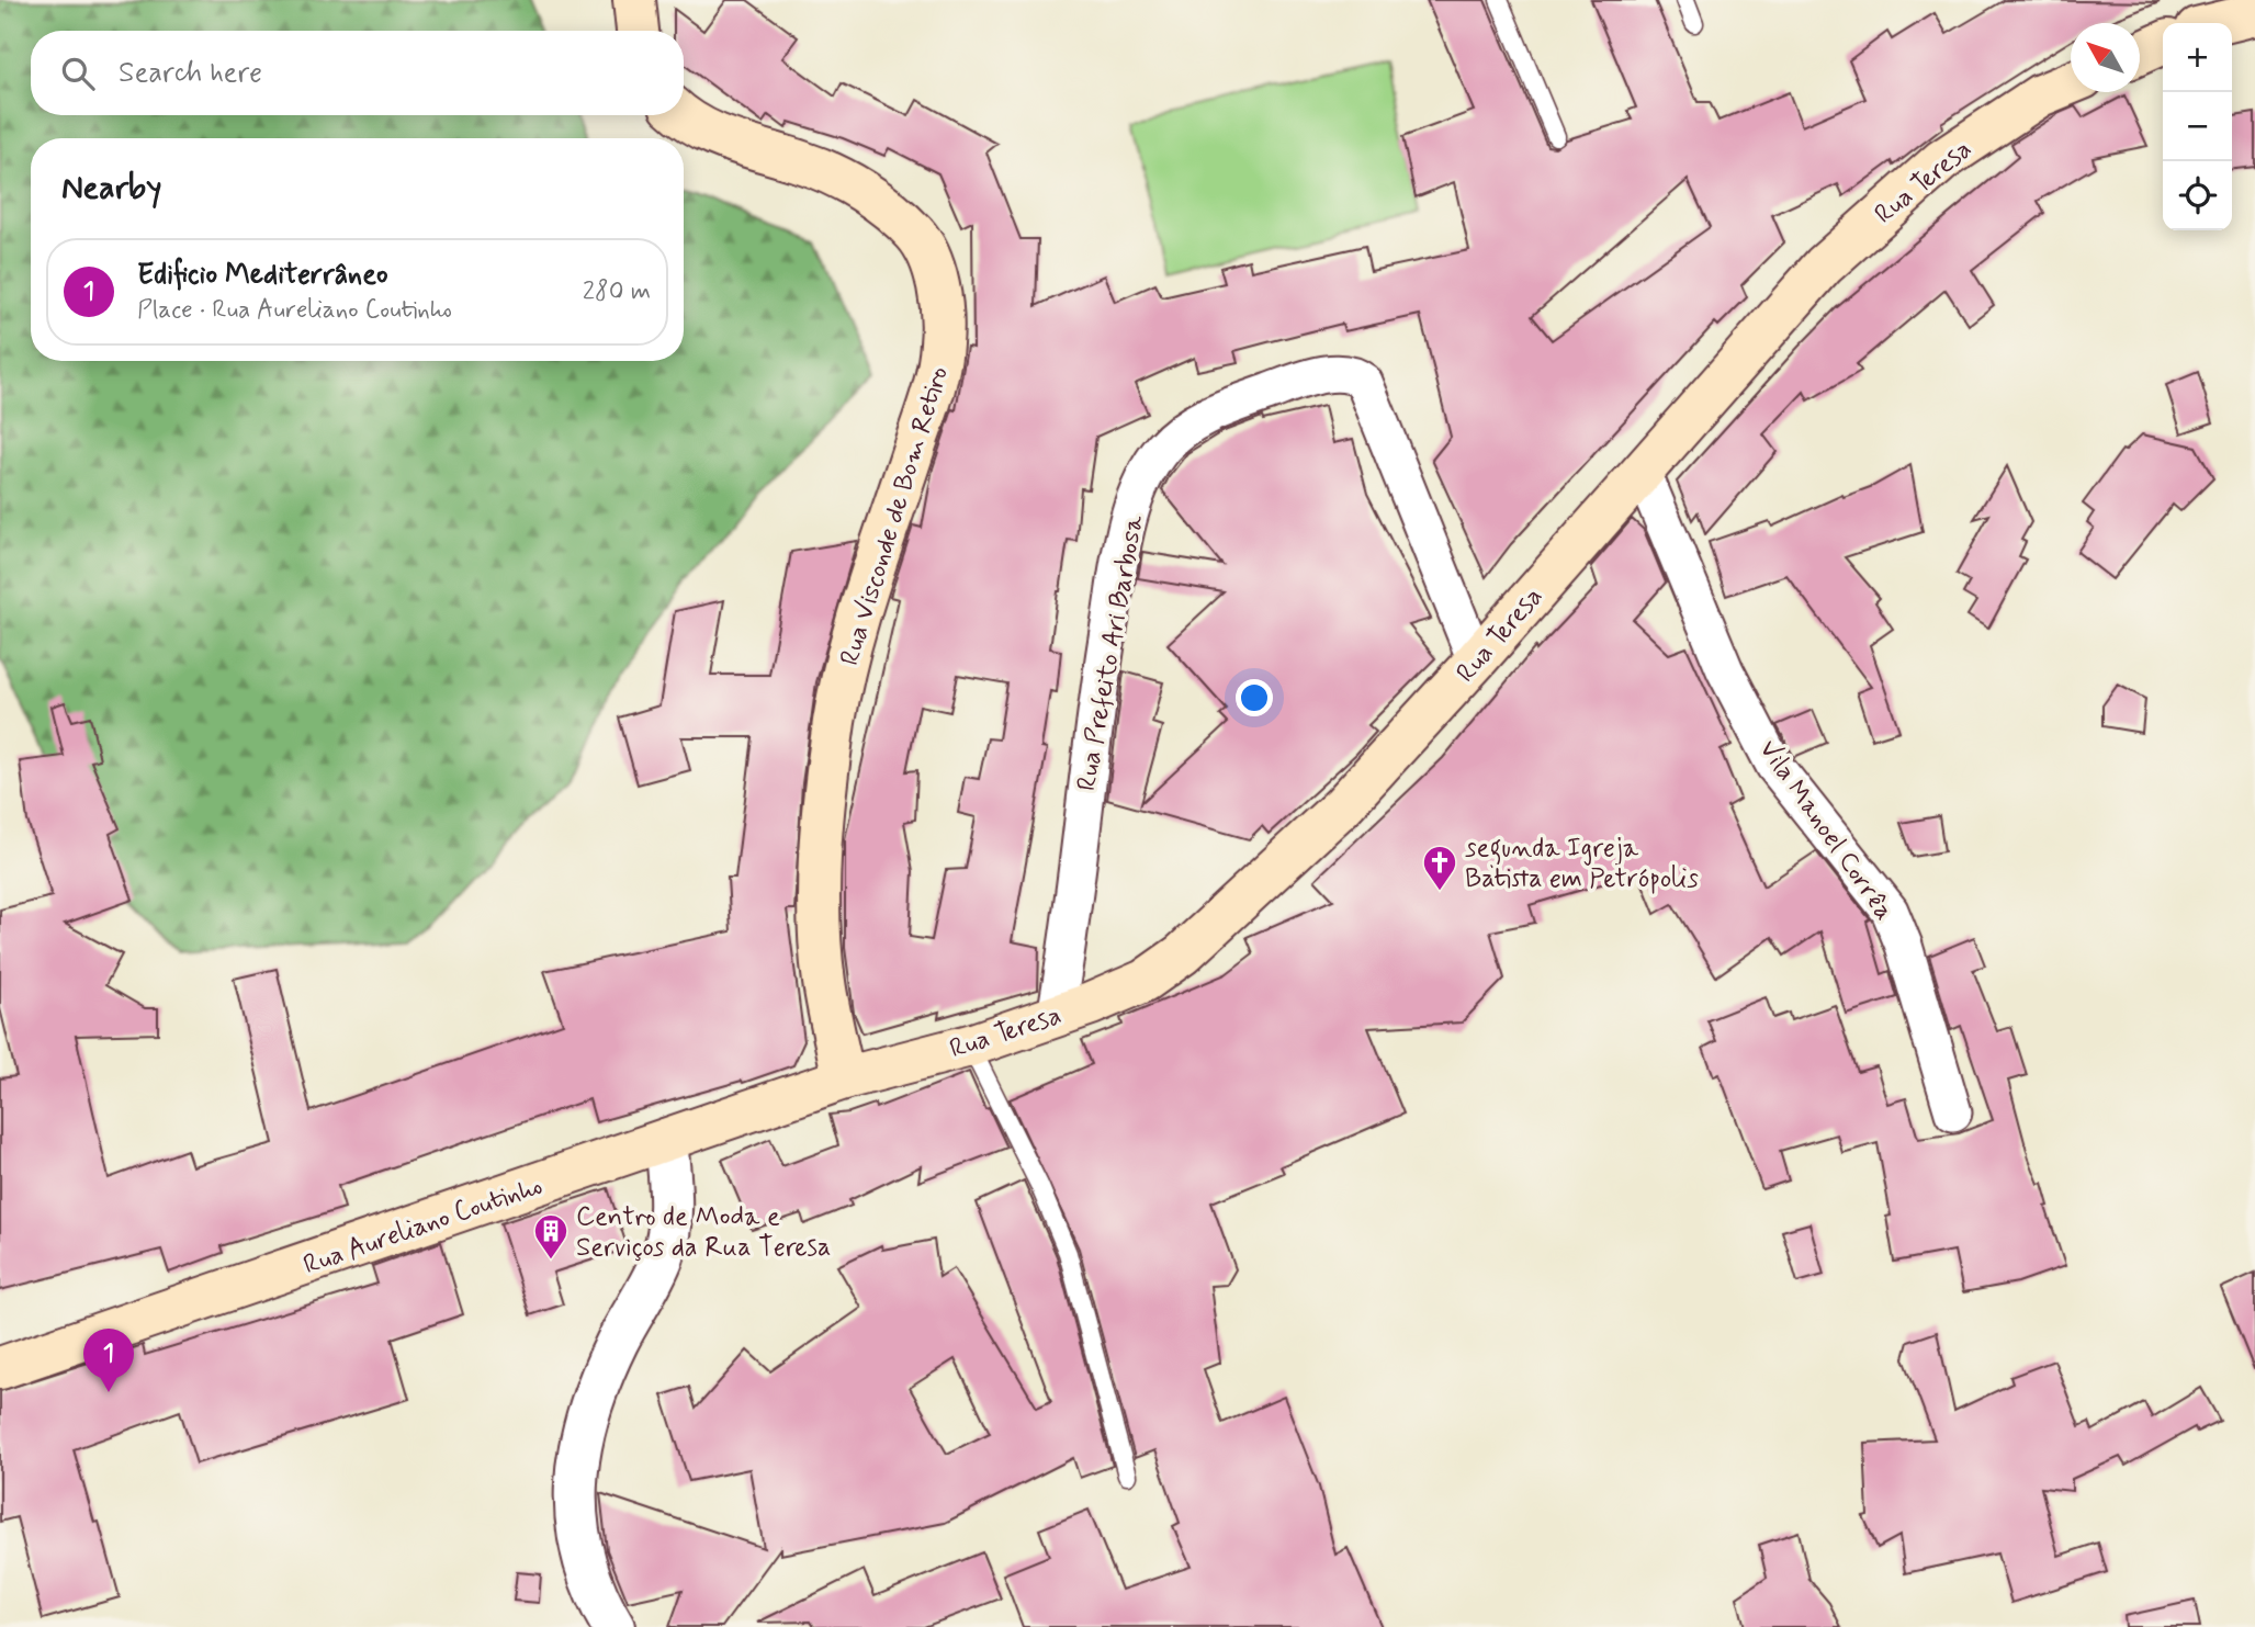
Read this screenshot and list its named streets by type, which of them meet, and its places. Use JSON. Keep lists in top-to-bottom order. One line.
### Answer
{"streets":{"main road":["Rua Teresa","Rua Visconde de Bom Retiro","Rua Aureliano Coutinho"],"street":["Rua Prefeito Ari Barbosa","Vila Manoel Corrêa"]},"crossings":[["Rua Teresa","Rua Visconde de Bom Retiro"],["Rua Teresa","Rua Prefeito Ari Barbosa"],["Rua Teresa","Vila Manoel Corrêa"],["Rua Teresa","Rua Aureliano Coutinho"],["Rua Visconde de Bom Retiro","Rua Aureliano Coutinho"]],"places":{"church":["segunda Igreja Batista em Petrópolis"],"building":["Centro de Moda e Serviços da Rua Teresa"]},"north":"top left","page":{"map_buttons":["+","−"],"search":"Search here","heading":"Nearby","list":[{"mark":"1","name":"Edificio Mediterrâneo","note":"Place · Rua Aureliano Coutinho","value":"280 m"}],"pins":"1"}}
